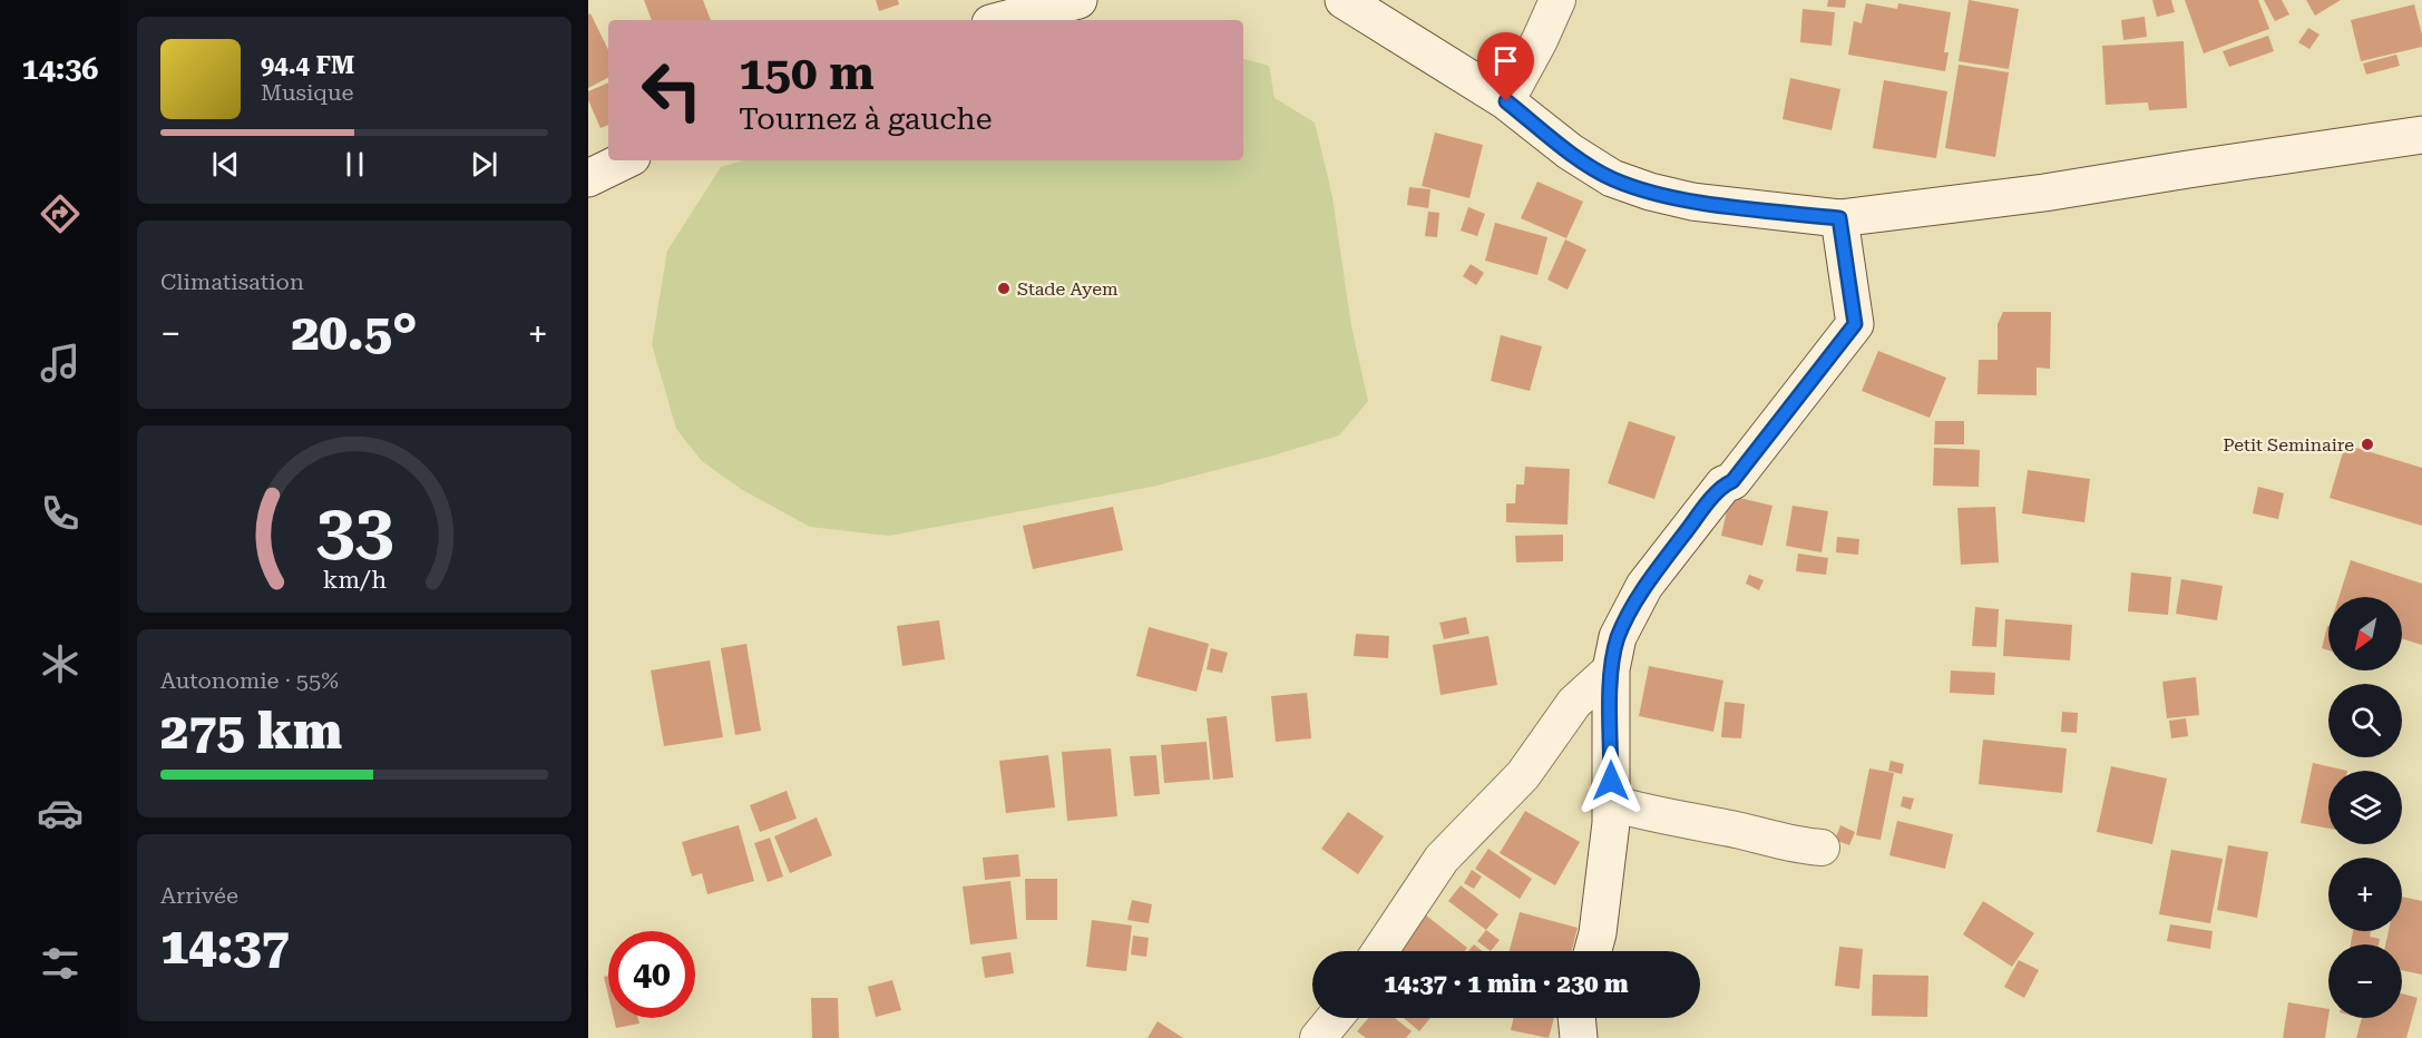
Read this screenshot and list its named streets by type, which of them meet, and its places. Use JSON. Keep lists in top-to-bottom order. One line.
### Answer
{"places":["Stade Ayem","Petit Seminaire"],"north":"bottom left","page":{"tabs":"14:36","turn":["150 m","Tournez à gauche"],"song":["94.4 FM","Musique"],"tile":["Climatisation",["Autonomie · 55%","275 km"],["Arrivée","14:37"]],"heat":["−","20.5°","+"],"map_buttons":["+","−"],"limit":"40","trip":"14:37 · 1 min · 230 m","gauge":["33","km/h"]}}
